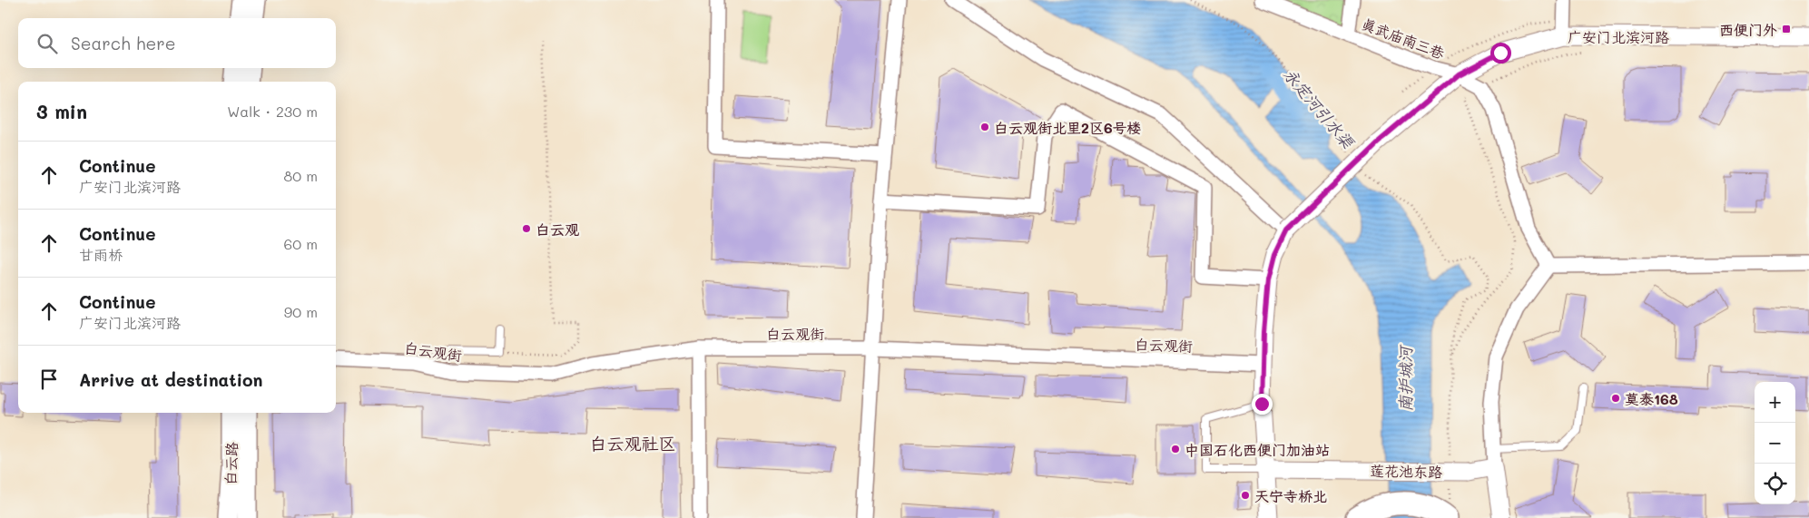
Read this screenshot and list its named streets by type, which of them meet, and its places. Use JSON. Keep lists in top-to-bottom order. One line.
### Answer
{"streets":{"main road":["白云路"],"street":["广安门北滨河路","真武庙南三巷","白云观街","莲花池东路"]},"crossings":[["广安门北滨河路","真武庙南三巷"]],"districts":["白云观社区"],"water":["永定河引水渠","南护城河"],"places":{"transit":["西便门外"],"other":["白云观街北里2区6号楼","白云观","莫泰168","中国石化西便门加油站","天宁寺桥北"]},"page":{"search":"Search here","heading":["3 min","Walk · 230 m"],"list":[["Continue","广安门北滨河路","80 m"],["Continue","甘雨桥","60 m"],["Continue","广安门北滨河路","90 m"],"Arrive at destination"],"map_buttons":["+","−"]}}
